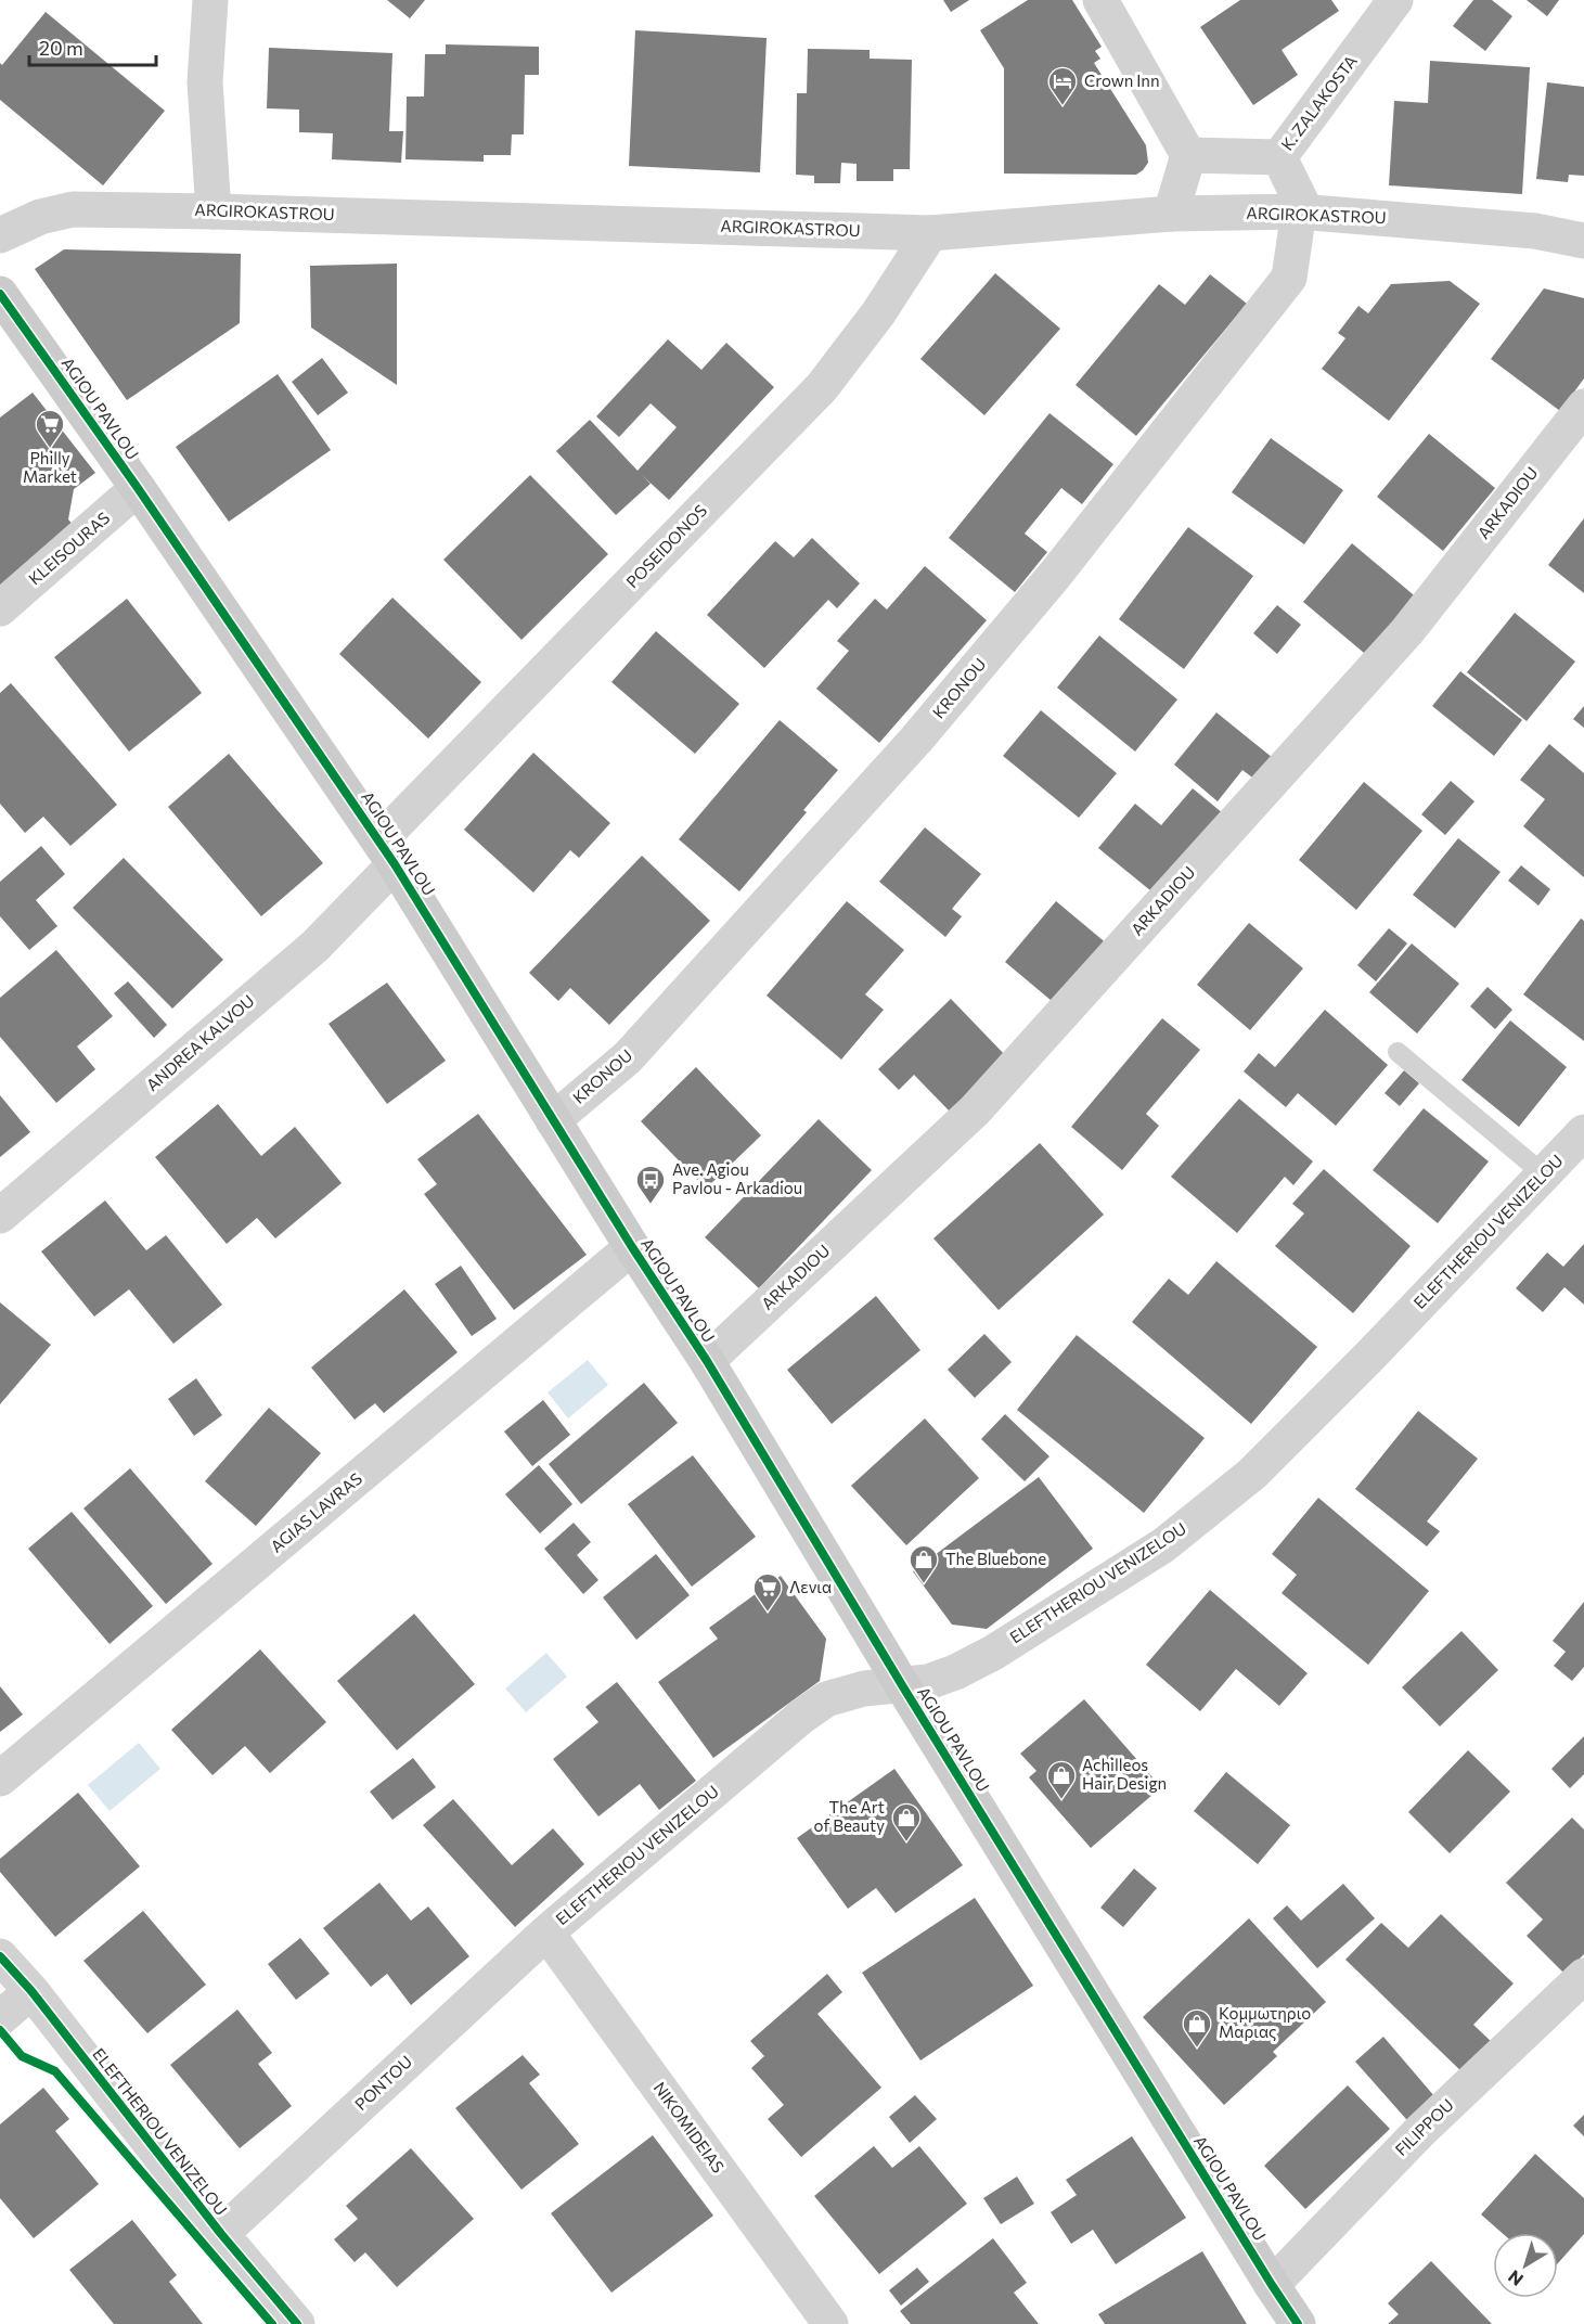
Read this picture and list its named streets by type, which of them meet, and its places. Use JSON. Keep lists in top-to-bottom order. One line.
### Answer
{"streets":{"main road":["AGIOU PAVLOU"],"street":["K. ZALAKOSTA","ARGIROKASTROU","ARKADIOU","POSEIDONOS","KLEISOURAS","KRONOU","ANDREA KALVOU","ELEFTHERIOU VENIZELOU","AGIAS LAVRAS","PONTOU","NIKOMIDEIAS","FILIPPOU"]},"crossings":[["K. ZALAKOSTA","ARGIROKASTROU"],["K. ZALAKOSTA","KRONOU"],["ARGIROKASTROU","POSEIDONOS"],["ARGIROKASTROU","KRONOU"],["AGIOU PAVLOU","ARKADIOU"],["AGIOU PAVLOU","POSEIDONOS"],["AGIOU PAVLOU","KLEISOURAS"],["AGIOU PAVLOU","KRONOU"],["AGIOU PAVLOU","ANDREA KALVOU"],["AGIOU PAVLOU","ELEFTHERIOU VENIZELOU"],["AGIOU PAVLOU","AGIAS LAVRAS"],["AGIOU PAVLOU","FILIPPOU"],["POSEIDONOS","ANDREA KALVOU"],["ELEFTHERIOU VENIZELOU","PONTOU"],["ELEFTHERIOU VENIZELOU","NIKOMIDEIAS"],["PONTOU","NIKOMIDEIAS"]],"places":{"hotel":["Crown Inn"],"supermarket":["Philly Market","Λενια"],"bus stop":["Ave. Agiou Pavlou - Arkadiou"],"shop":["The Bluebone","Achilleos Hair Design","The Art of Beauty","Κομμωτηριο Μαριας"]},"scale_bar":"20 m","north":"bottom left"}
